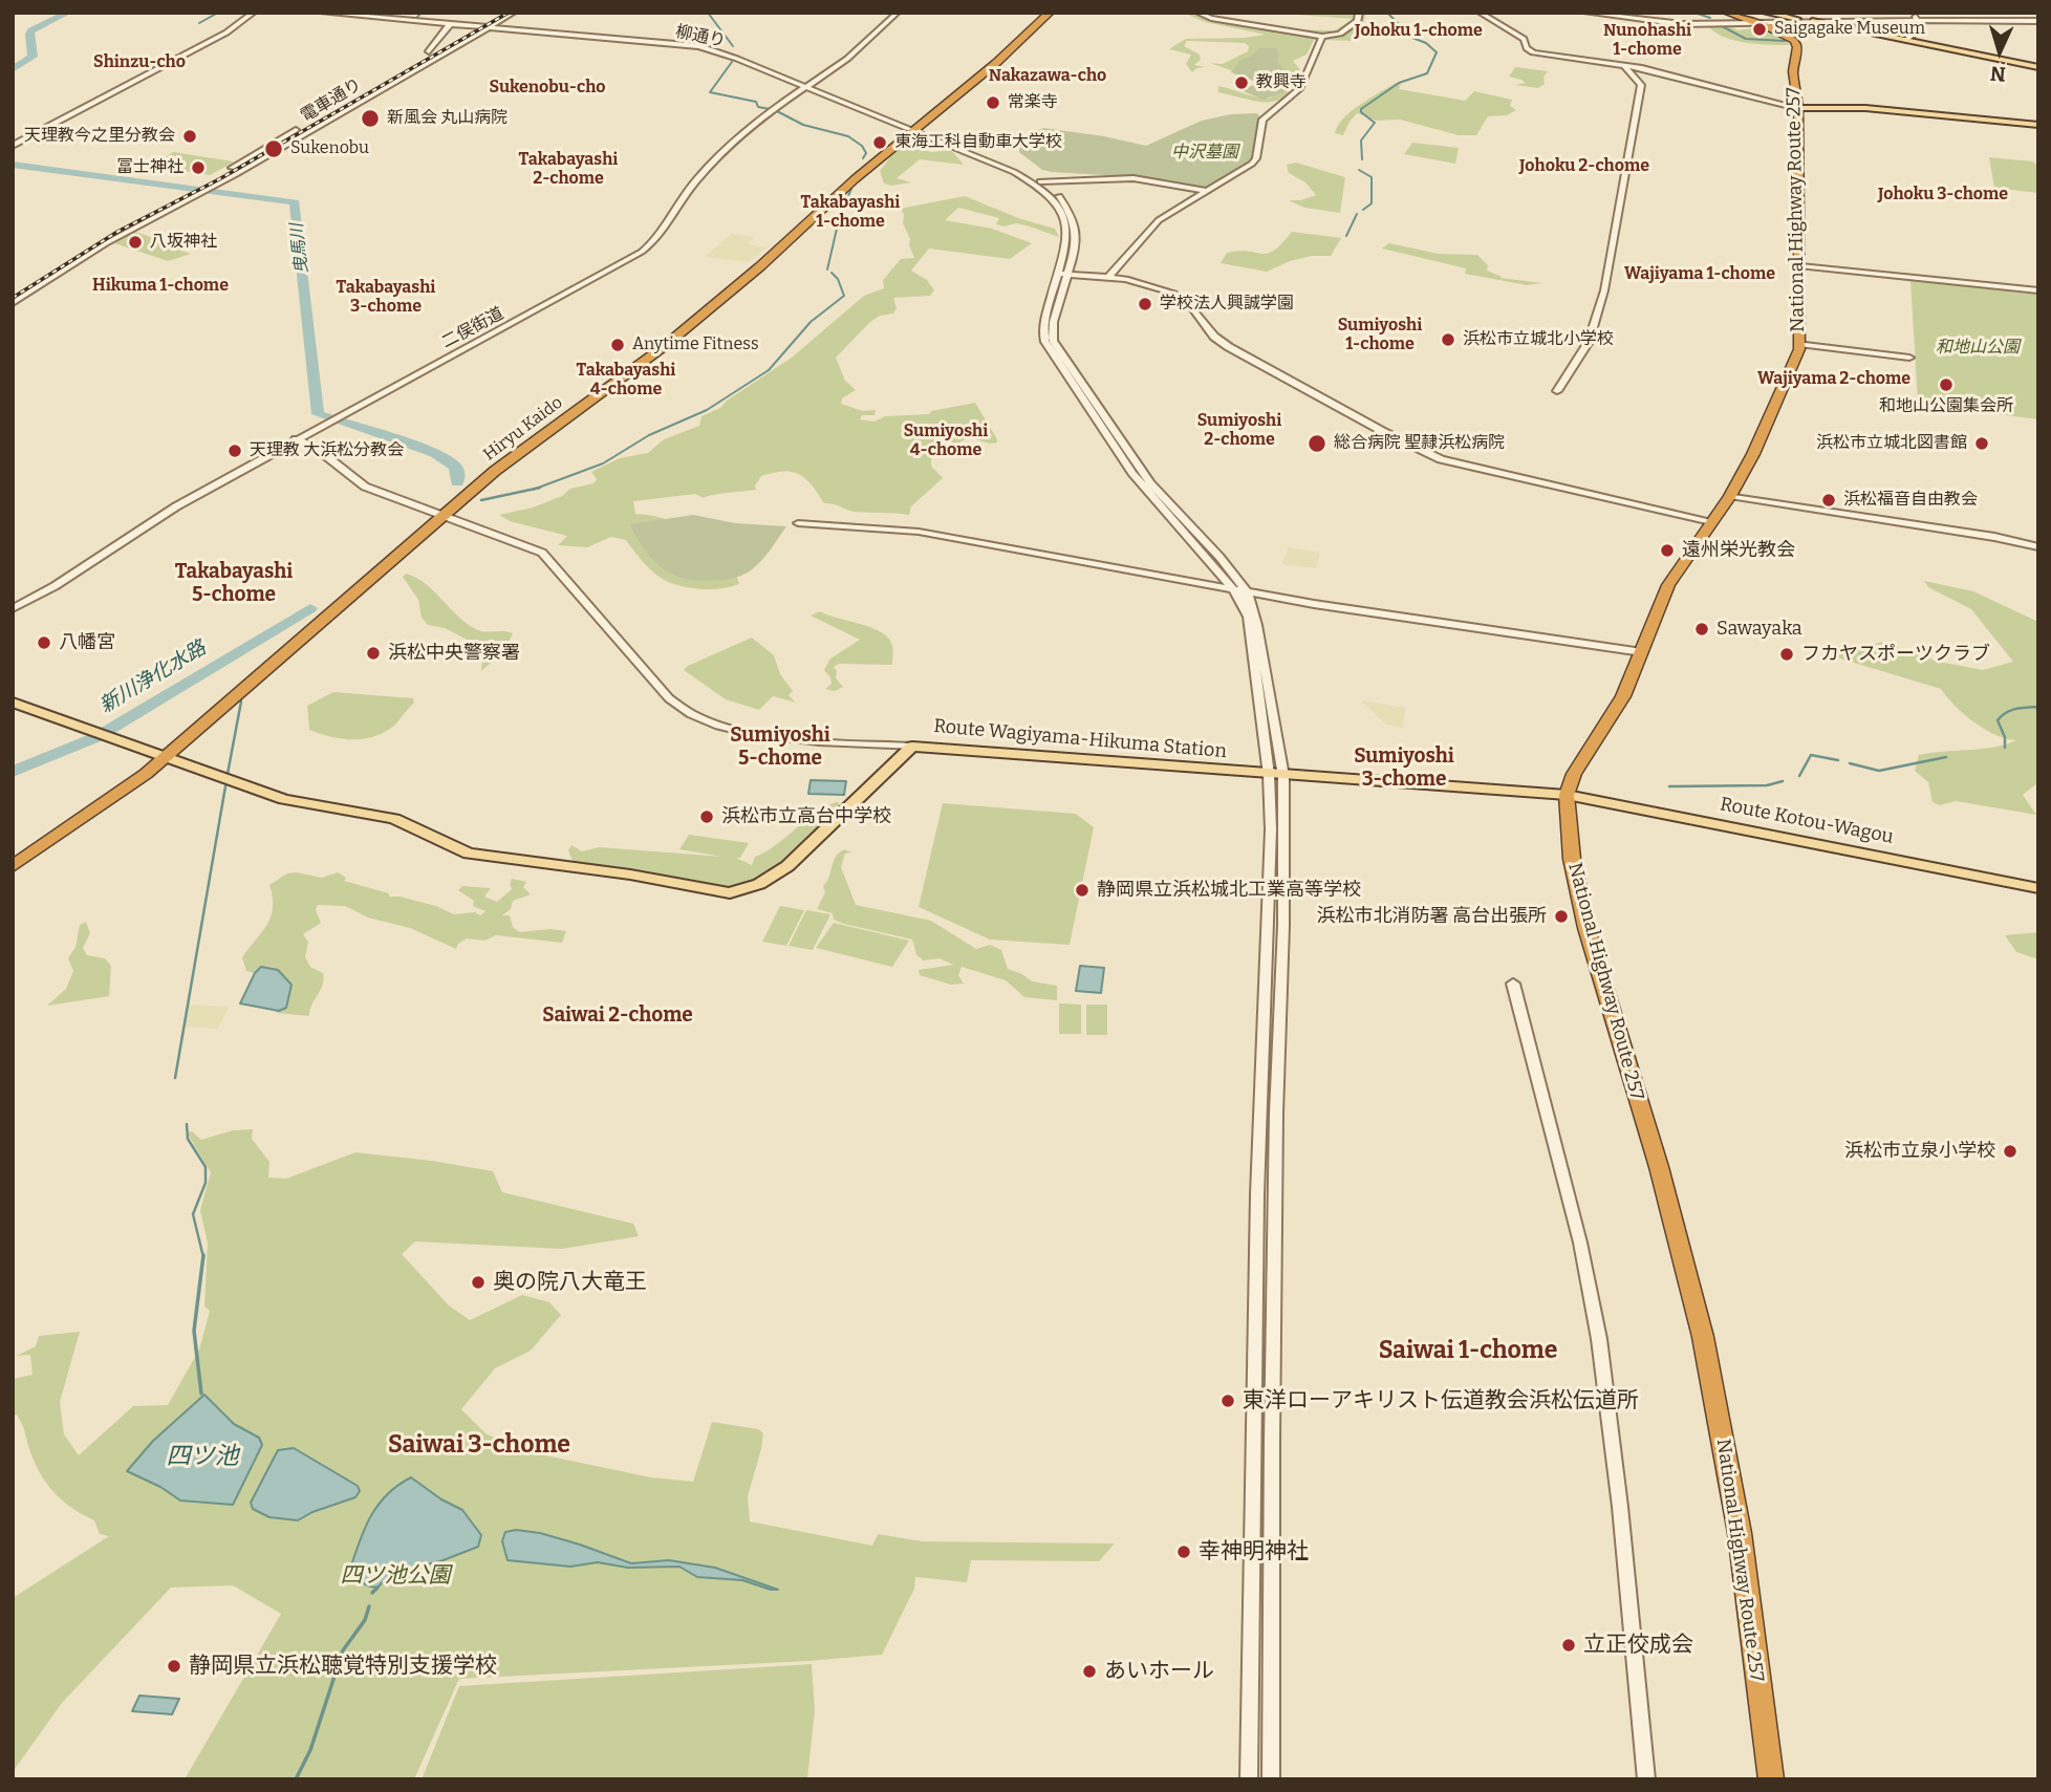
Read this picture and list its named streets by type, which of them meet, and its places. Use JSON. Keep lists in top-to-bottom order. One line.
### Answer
{"streets":{"highway":["National Highway Route 257","Hiryu Kaido"],"main road":["Route Wagiyama-Hikuma Station","Route Kotou-Wagou"],"street":["柳通り","電車通り","二俣街道"]},"crossings":[["柳通り","電車通り"],["柳通り","二俣街道"],["柳通り","Hiryu Kaido"],["National Highway Route 257","Route Wagiyama-Hikuma Station"],["National Highway Route 257","Route Kotou-Wagou"],["Hiryu Kaido","Route Wagiyama-Hikuma Station"],["Route Wagiyama-Hikuma Station","Route Kotou-Wagou"]],"districts":["Johoku 1-chome","Nunohashi 1-chome","Shinzu-cho","Nakazawa-cho","Sukenobu-cho","Takabayashi 2-chome","Johoku 2-chome","Johoku 3-chome","Takabayashi 1-chome","Wajiyama 1-chome","Hikuma 1-chome","Takabayashi 3-chome","Sumiyoshi 1-chome","Takabayashi 4-chome","Wajiyama 2-chome","Sumiyoshi 2-chome","Sumiyoshi 4-chome","Takabayashi 5-chome","Sumiyoshi 5-chome","Sumiyoshi 3-chome","Saiwai 2-chome","Saiwai 1-chome","Saiwai 3-chome"],"water":["曳馬川","新川浄化水路","四ツ池"],"parks":["中沢墓園","和地山公園","四ツ池公園"],"places":["Saigagake Museum","教興寺","常楽寺","新風会 丸山病院","天理教今之里分教会","東海工科自動車大学校","Sukenobu","冨士神社","八坂神社","学校法人興誠学園","浜松市立城北小学校","Anytime Fitness","和地山公園集会所","総合病院 聖隷浜松病院","浜松市立城北図書館","天理教 大浜松分教会","浜松福音自由教会","遠州栄光教会","Sawayaka","八幡宮","浜松中央警察署","フカヤスポーツクラブ","浜松市立高台中学校","静岡県立浜松城北工業高等学校","浜松市北消防署 高台出張所","浜松市立泉小学校","奥の院八大竜王","東洋ローアキリスト伝道教会浜松伝道所","幸神明神社","立正佼成会","静岡県立浜松聴覚特別支援学校","あいホール"],"north":"bottom"}
